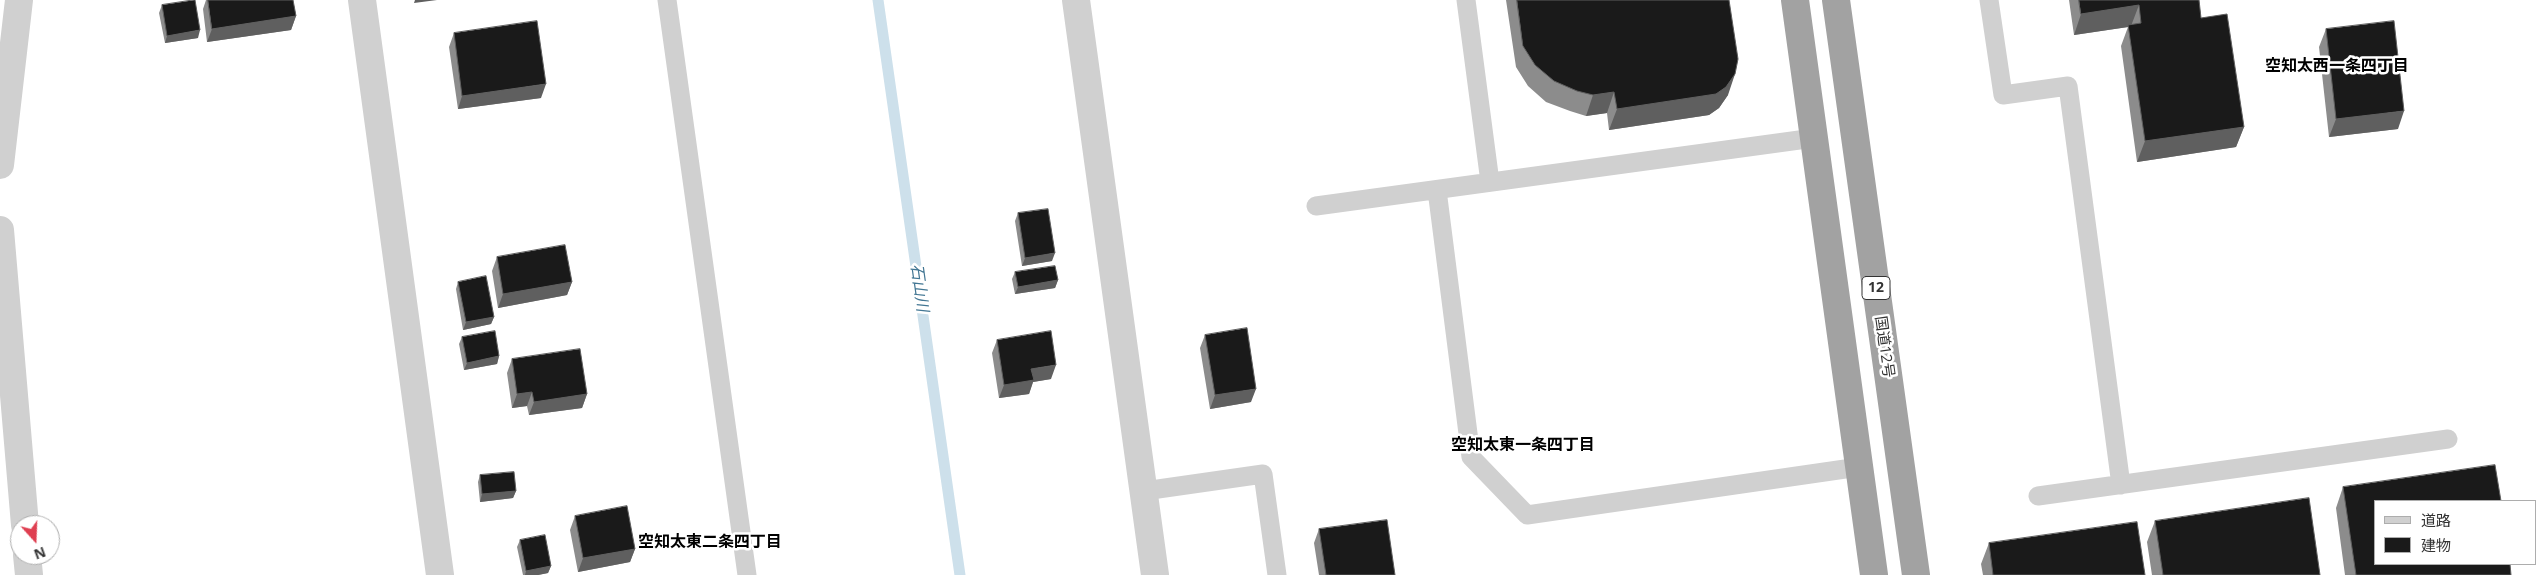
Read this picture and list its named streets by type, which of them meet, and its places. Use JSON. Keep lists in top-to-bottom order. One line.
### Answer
{"streets":{"highway":["12","国道12号"]},"districts":["空知太西一条四丁目","空知太東一条四丁目","空知太東二条四丁目"],"water":["石山川"],"legend":["道路","建物"],"north":"bottom"}
